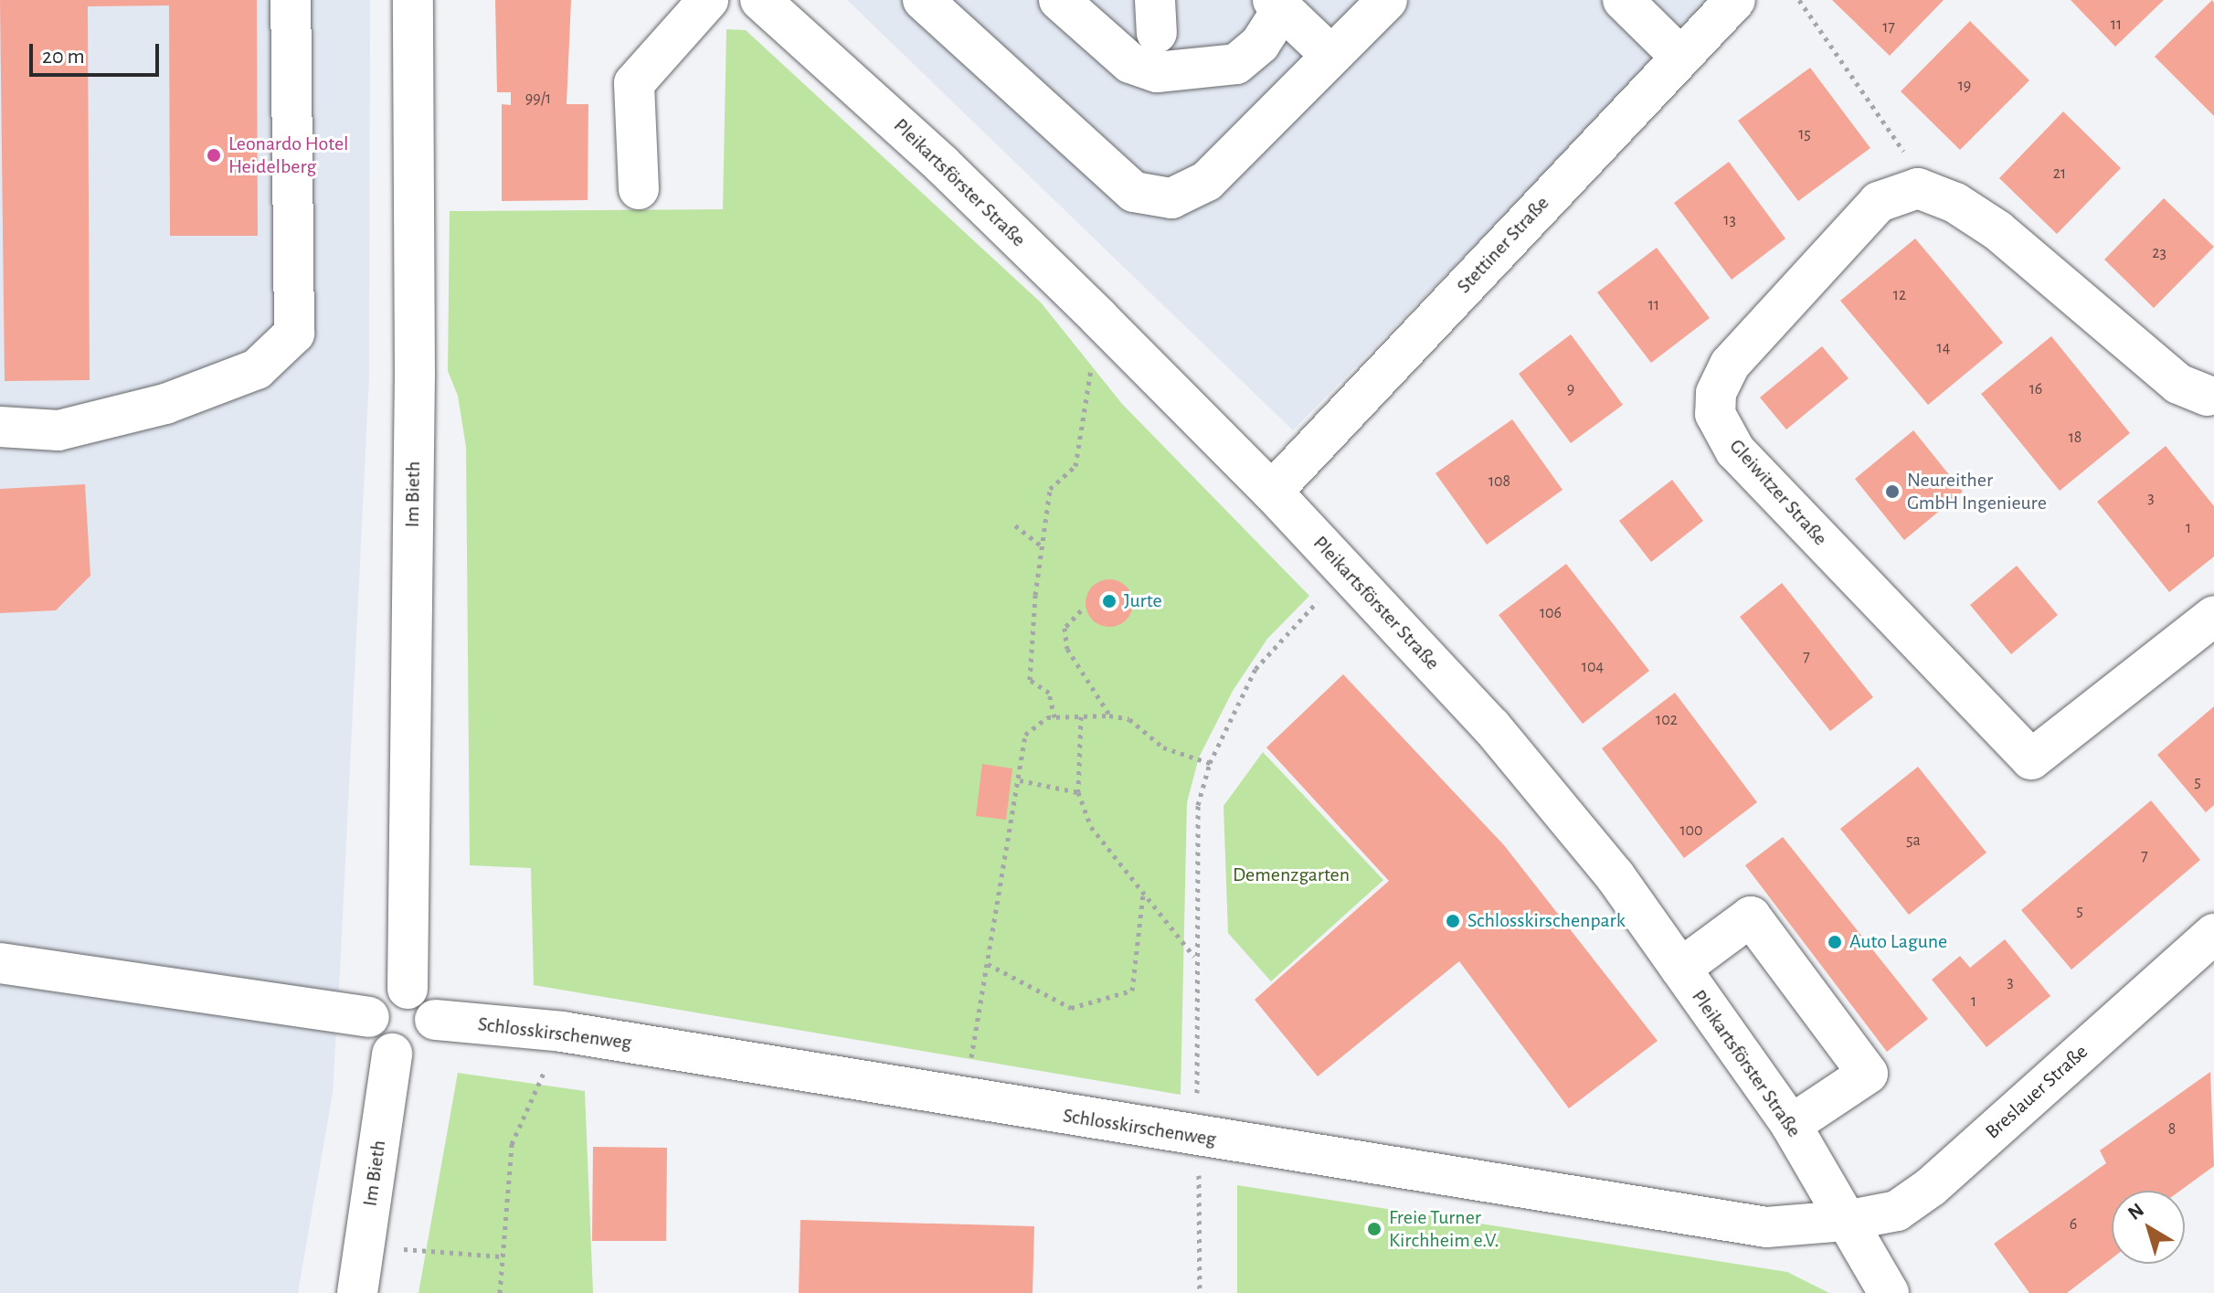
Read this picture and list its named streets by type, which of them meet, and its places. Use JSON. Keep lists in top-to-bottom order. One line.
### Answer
{"streets":{"street":["Pleikartsförster Straße","Stettiner Straße","Gleiwitzer Straße","Im Bieth","Schlosskirschenweg","Breslauer Straße"]},"crossings":[["Pleikartsförster Straße","Stettiner Straße"],["Pleikartsförster Straße","Schlosskirschenweg"],["Pleikartsförster Straße","Breslauer Straße"],["Im Bieth","Schlosskirschenweg"],["Schlosskirschenweg","Breslauer Straße"]],"parks":["Demenzgarten"],"places":["Leonardo Hotel Heidelberg","Neureither GmbH Ingenieure","Jurte","Schlosskirschenpark","Auto Lagune","Freie Turner Kirchheim e.V."],"house_numbers":["11","17","19","99/1","15","21","13","23","12","11","14","9","16","18","108","3","1","106","7","104","102","5","100","5a","7","5","3","1","8","6"],"scale_bar":"20 m","north":"top left"}
